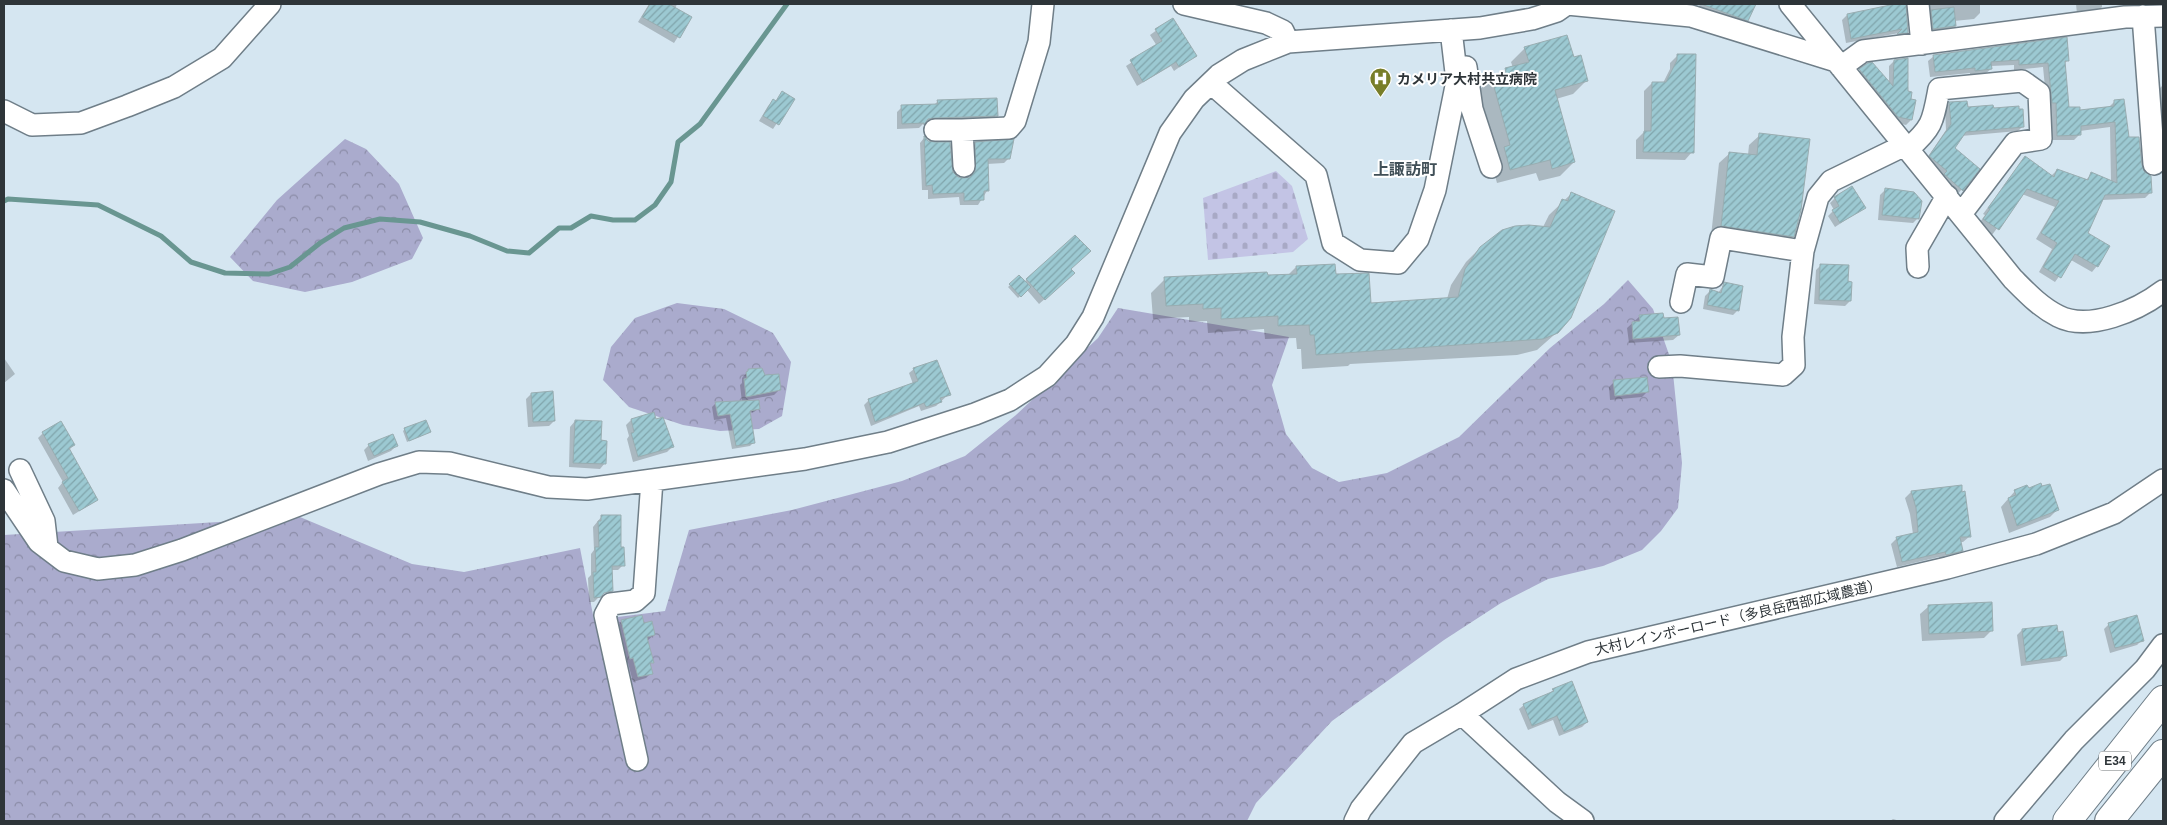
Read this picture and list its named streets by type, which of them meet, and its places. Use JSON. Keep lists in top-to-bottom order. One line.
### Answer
{"streets":{"highway":["E34"],"street":["大村レインボーロード（多良岳西部広域農道）"]},"districts":["上諏訪町"],"places":{"hospital":["カメリア大村共立病院"]}}
